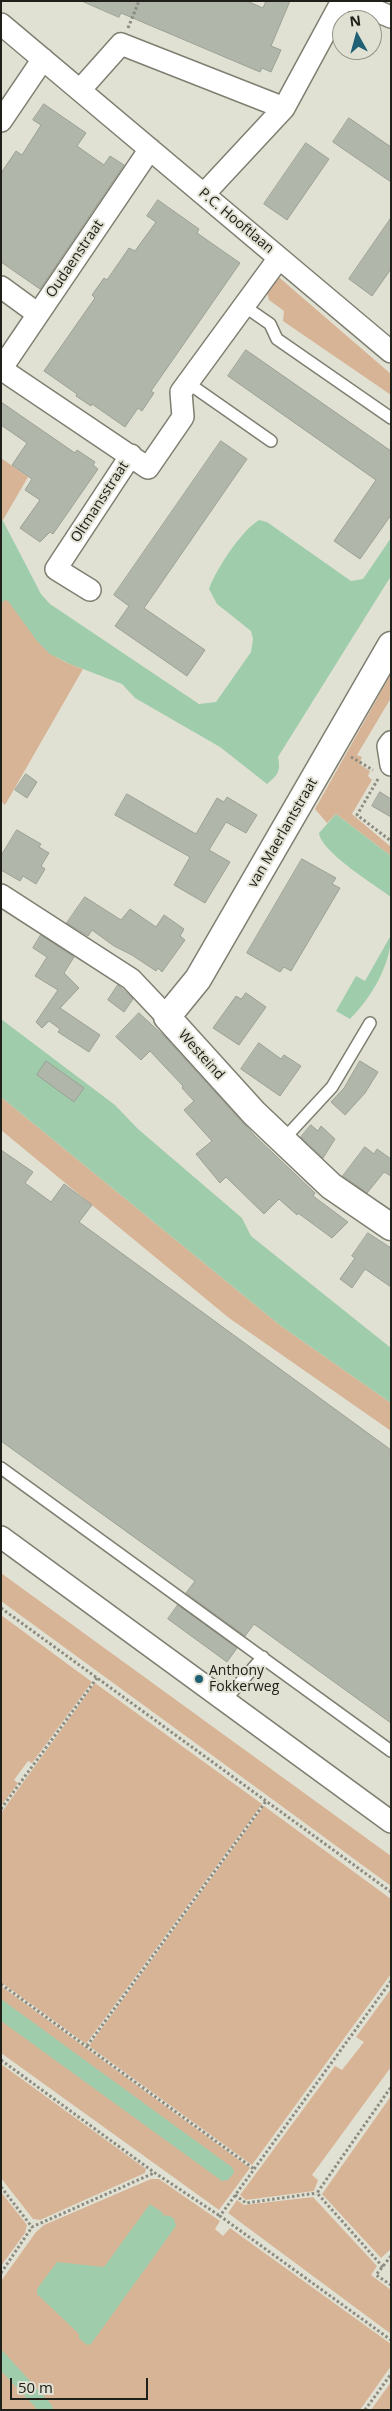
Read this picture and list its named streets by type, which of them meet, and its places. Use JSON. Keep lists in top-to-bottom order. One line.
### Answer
{"streets":{"street":["P.C. Hooftlaan","Oudaenstraat","Oltmansstraat","van Maerlantstraat","Westeind"]},"crossings":[["P.C. Hooftlaan","Oudaenstraat"],["P.C. Hooftlaan","Oltmansstraat"],["Oudaenstraat","Oltmansstraat"],["van Maerlantstraat","Westeind"]],"places":["Anthony Fokkerweg"],"scale_bar":"50 m","north":"top"}
